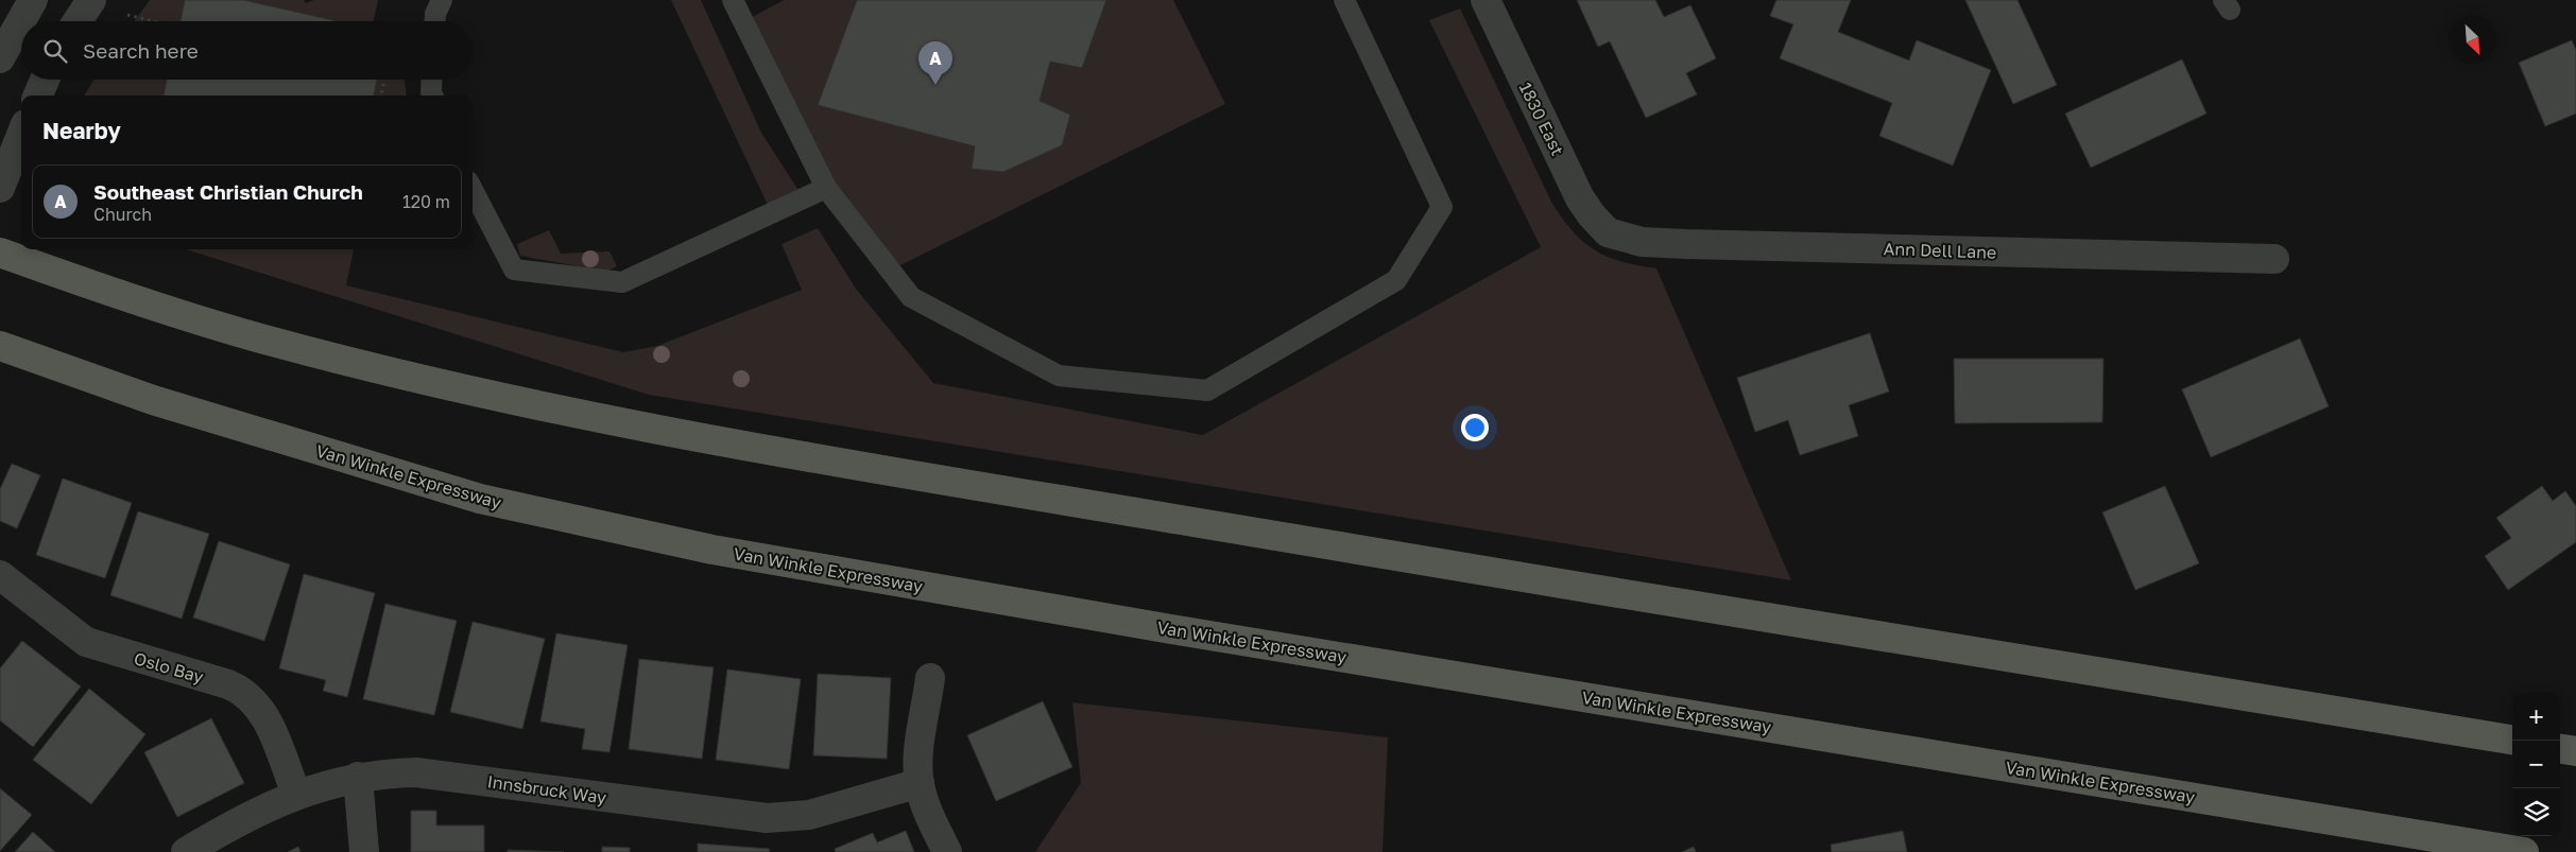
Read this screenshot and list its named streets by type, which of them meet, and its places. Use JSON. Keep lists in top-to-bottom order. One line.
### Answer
{"streets":{"main road":["Van Winkle Expressway"],"street":["1830 East","Ann Dell Lane","Oslo Bay","Innsbruck Way"]},"crossings":[["1830 East","Ann Dell Lane"],["Oslo Bay","Innsbruck Way"]],"north":"bottom right","page":{"search":"Search here","pins":"A","heading":"Nearby","list":[{"mark":"A","name":"Southeast Christian Church","note":"Church","value":"120 m"}],"map_buttons":["+","−"]}}
